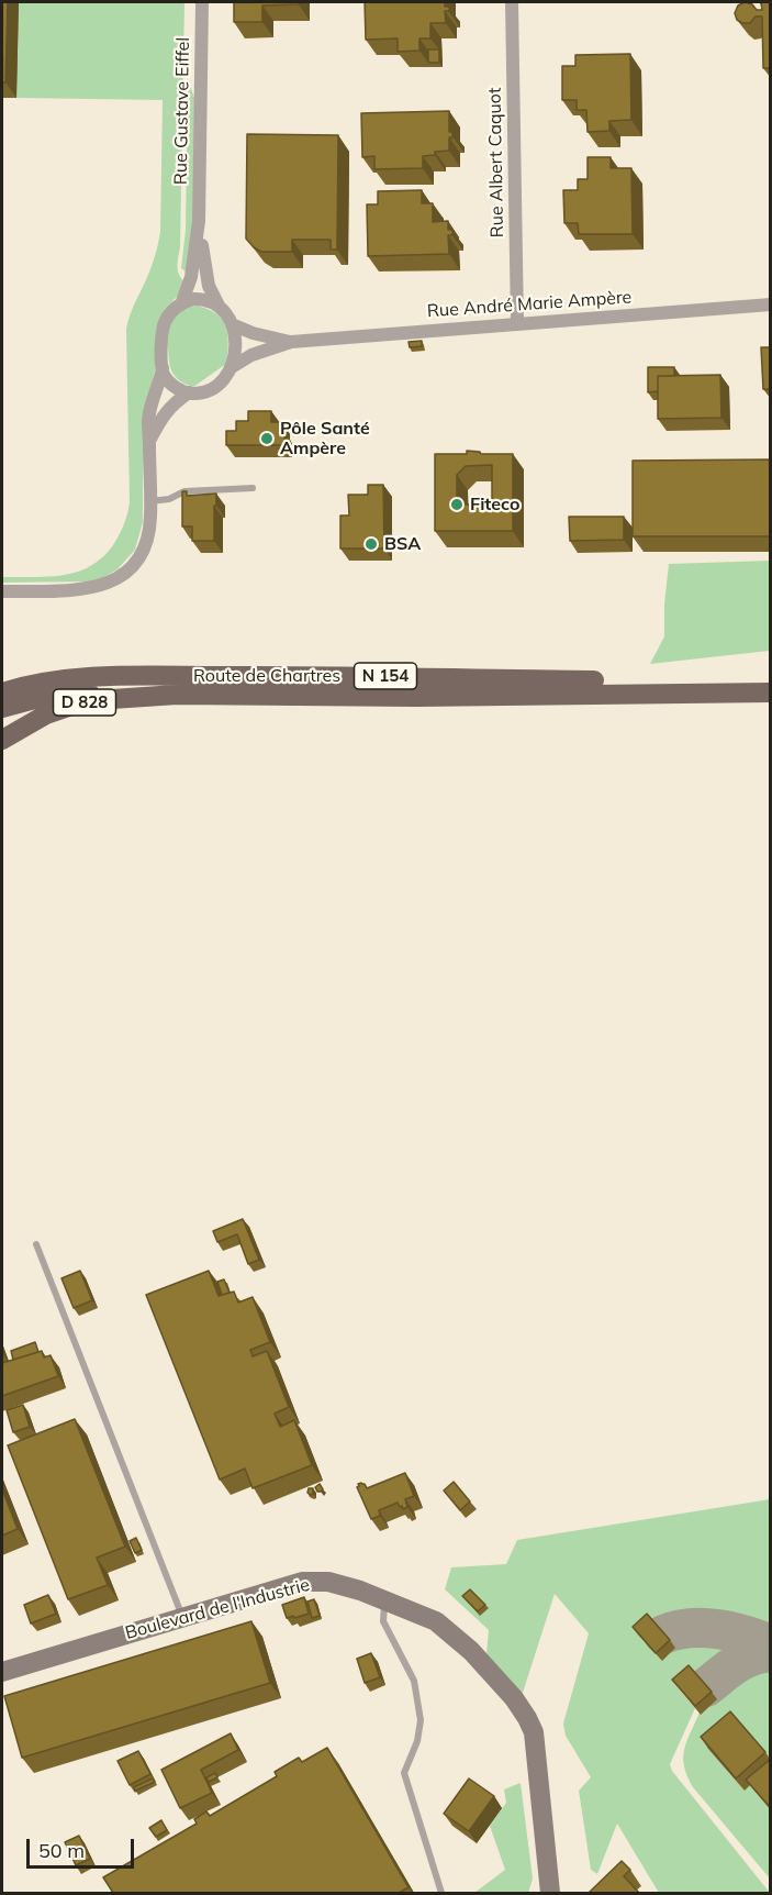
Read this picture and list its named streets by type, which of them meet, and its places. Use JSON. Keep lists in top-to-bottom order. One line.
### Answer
{"streets":{"main road":["Route de Chartres","N 154","D 828"],"street":["Rue Gustave Eiffel","Rue Albert Caquot","Rue André Marie Ampère","Boulevard de l'Industrie"]},"crossings":[["Rue Gustave Eiffel","Rue André Marie Ampère"],["Rue Albert Caquot","Rue André Marie Ampère"],["Route de Chartres","N 154"],["Route de Chartres","D 828"],["N 154","D 828"]],"places":["Pôle Santé Ampère","Fiteco","BSA"],"scale_bar":"50 m"}
